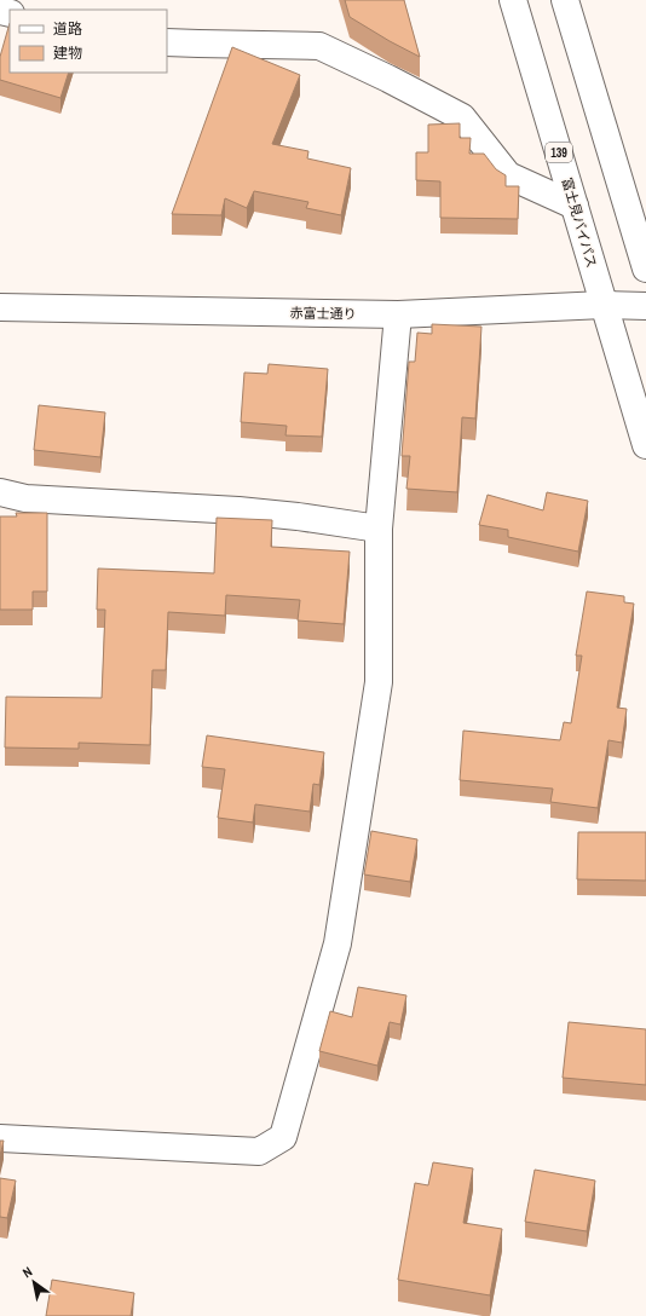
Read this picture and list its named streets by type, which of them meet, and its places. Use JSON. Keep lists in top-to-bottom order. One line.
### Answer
{"streets":{"main road":["139","富士見バイパス","赤富士通り"]},"crossings":[["富士見バイパス","赤富士通り"]],"legend":["道路","建物"],"north":"top left"}
